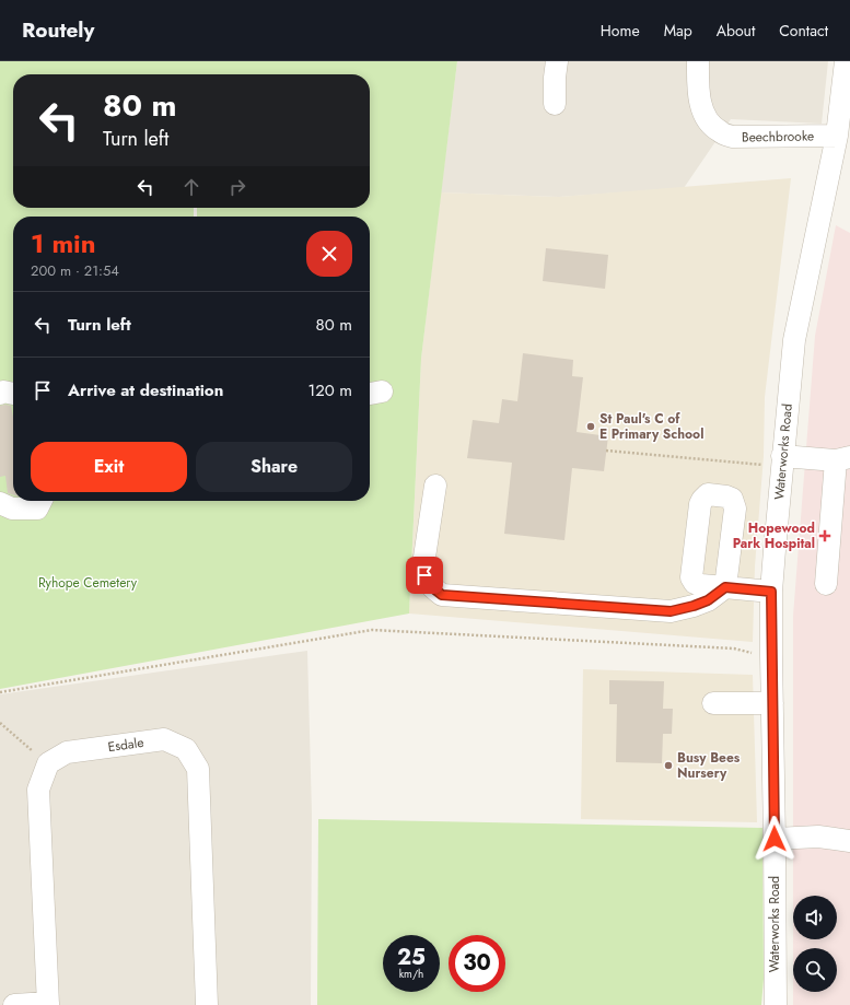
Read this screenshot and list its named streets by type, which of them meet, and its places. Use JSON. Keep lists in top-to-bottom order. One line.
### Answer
{"streets":{"street":["Beechbrooke","Waterworks Road","Esdale"]},"crossings":[["Beechbrooke","Waterworks Road"]],"parks":["Ryhope Cemetery"],"places":{"other":["St Paul's C of E Primary School","Busy Bees Nursery"],"health":["Hopewood Park Hospital"]},"page":{"header":"Routely","nav":["Home","Map","About","Contact"],"turn":["80 m","Turn left"],"heading":["1 min","200 m · 21:54"],"list":[{"name":"Turn left","value":"80 m"},{"name":"Arrive at destination","value":"120 m"}],"buttons":["Exit","Share"],"speed":"25 km/h","limit":"30"}}
